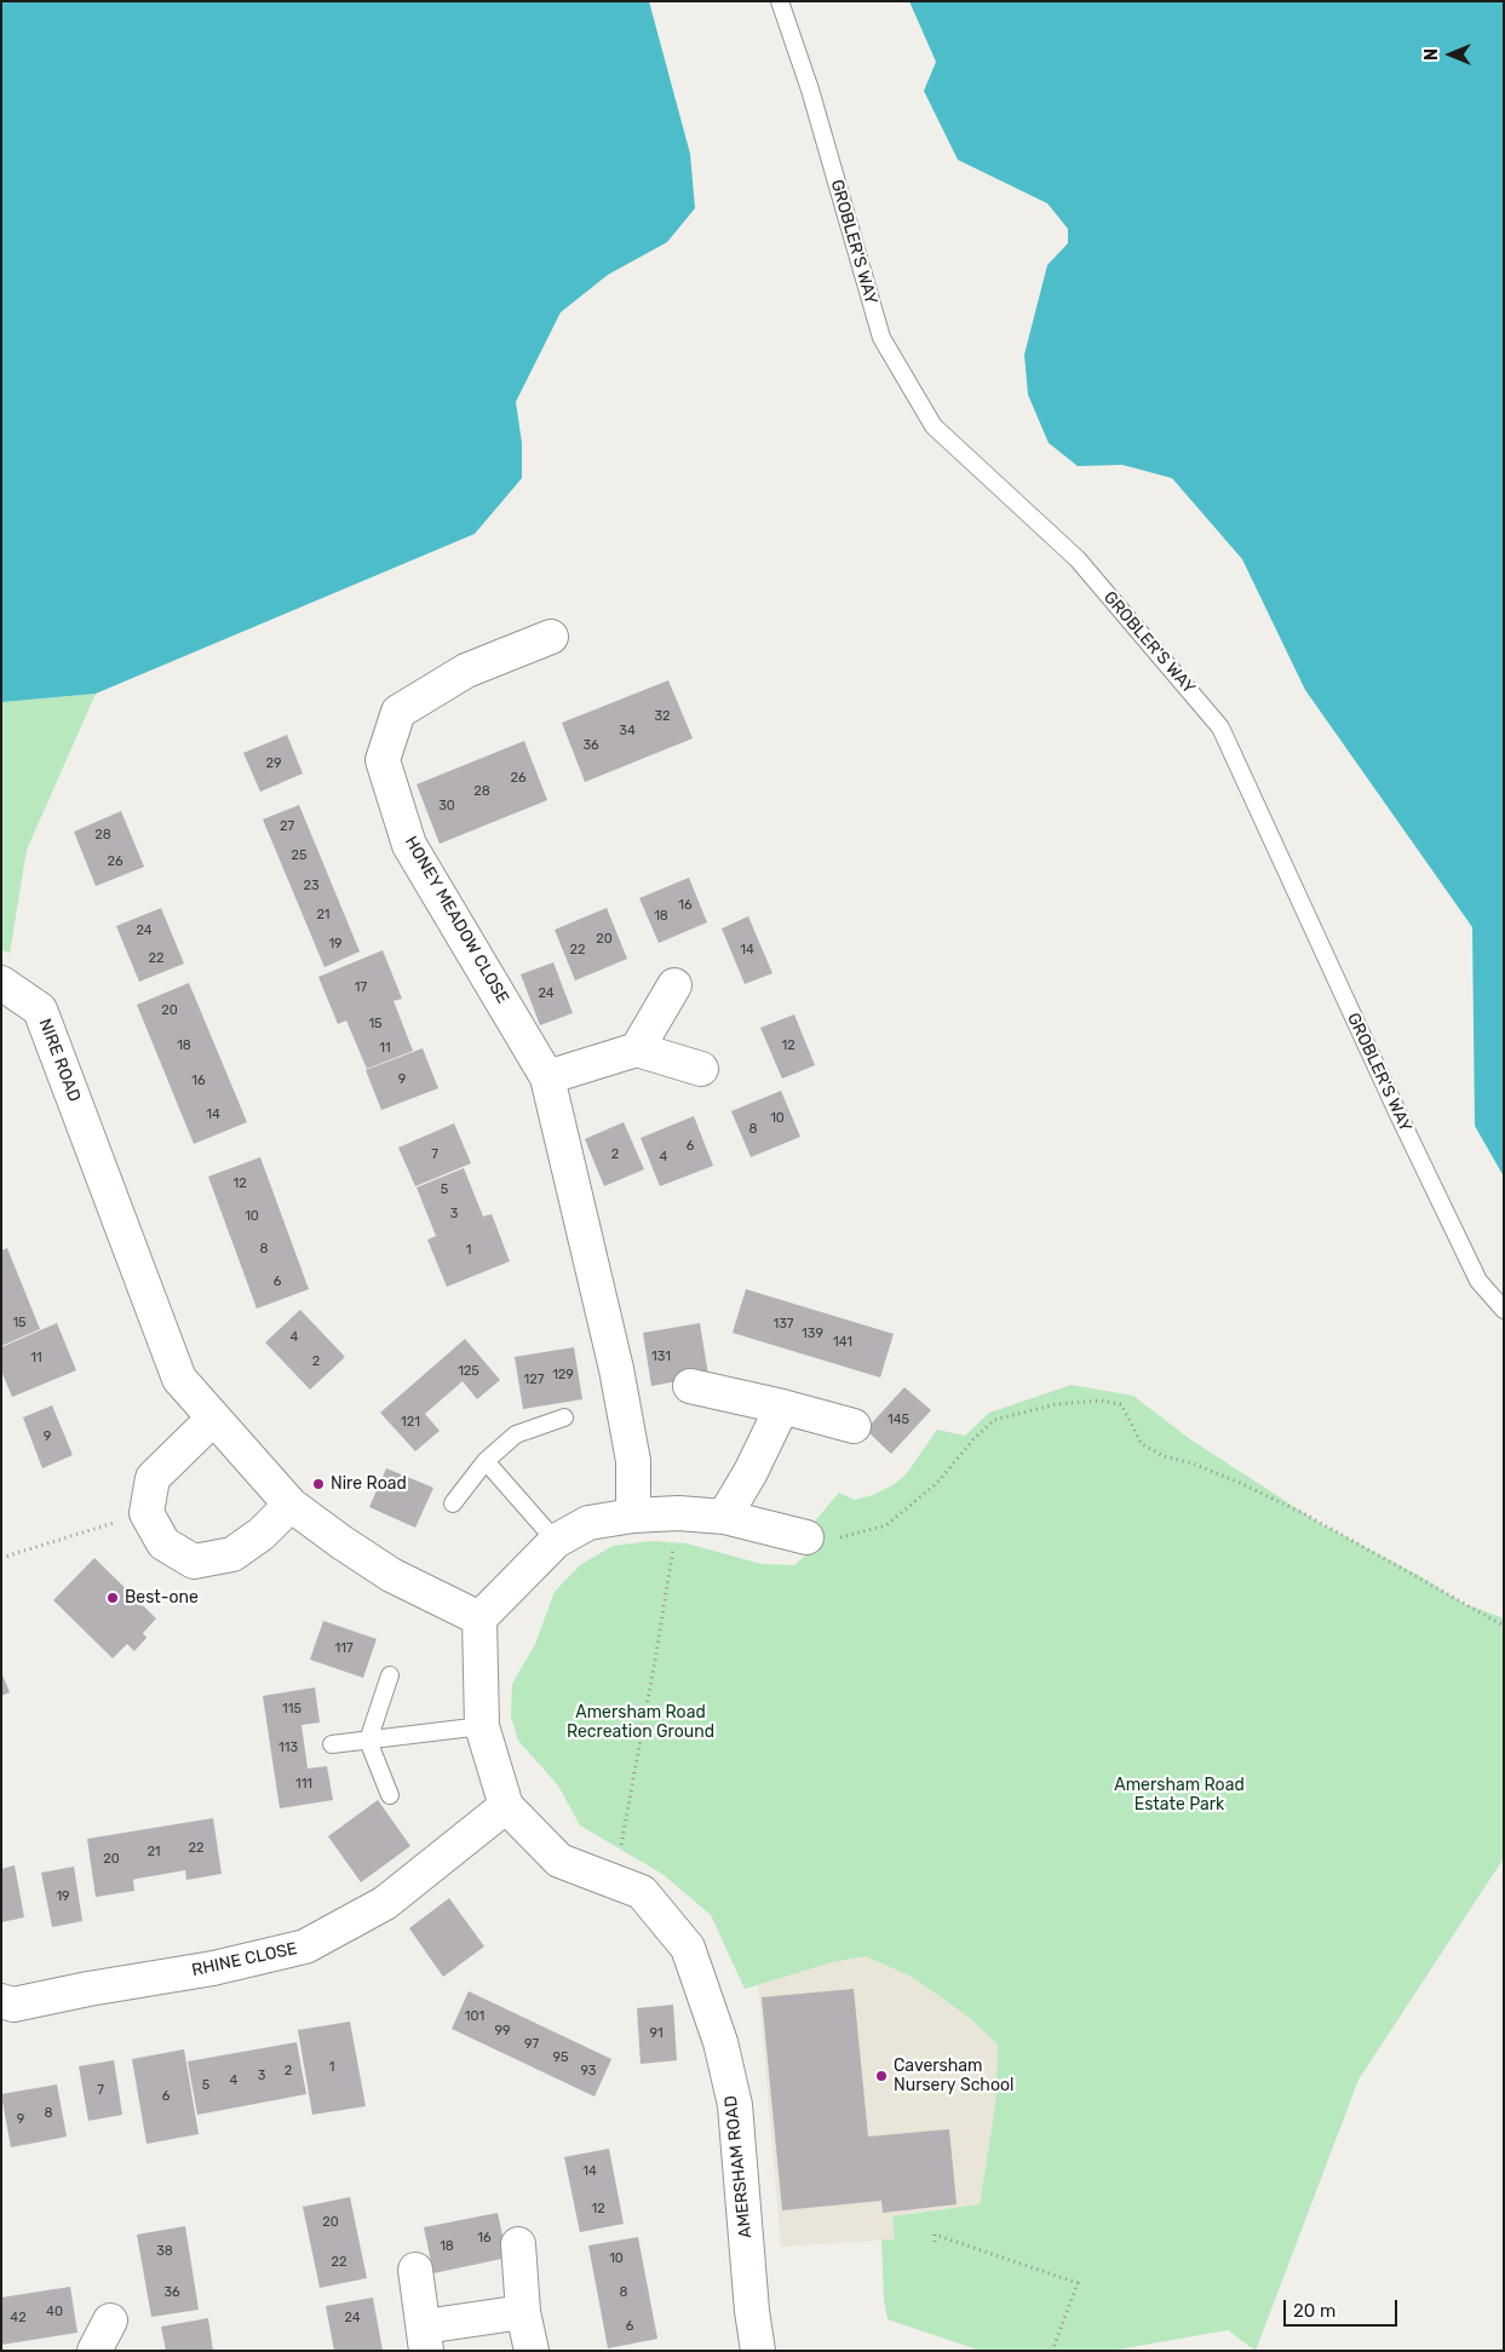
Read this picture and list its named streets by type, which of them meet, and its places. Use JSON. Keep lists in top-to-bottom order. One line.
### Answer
{"streets":{"street":["HONEY MEADOW CLOSE","NIRE ROAD","RHINE CLOSE","AMERSHAM ROAD"],"lane":["GROBLER'S WAY"]},"crossings":[["NIRE ROAD","AMERSHAM ROAD"],["RHINE CLOSE","AMERSHAM ROAD"]],"parks":["Amersham Road Recreation Ground","Amersham Road Estate Park"],"places":["Nire Road","Best-one","Caversham Nursery School"],"house_numbers":["32","34","36","29","26","28","30","27","28","25","26","23","16","21","18","24","20","19","22","14","22","17","24","20","15","18","12","11","9","16","14","10","8","6","7","2","4","12","5","3","10","8","1","6","15","137","139","4","141","131","11","2","125","129","127","145","121","9","117","115","113","111","22","21","20","19","101","99","91","97","95","1","2","93","3","4","5","7","6","8","9","14","12","20","16","18","38","10","22","36","8","40","42","24","6"],"scale_bar":"20 m","north":"left"}
